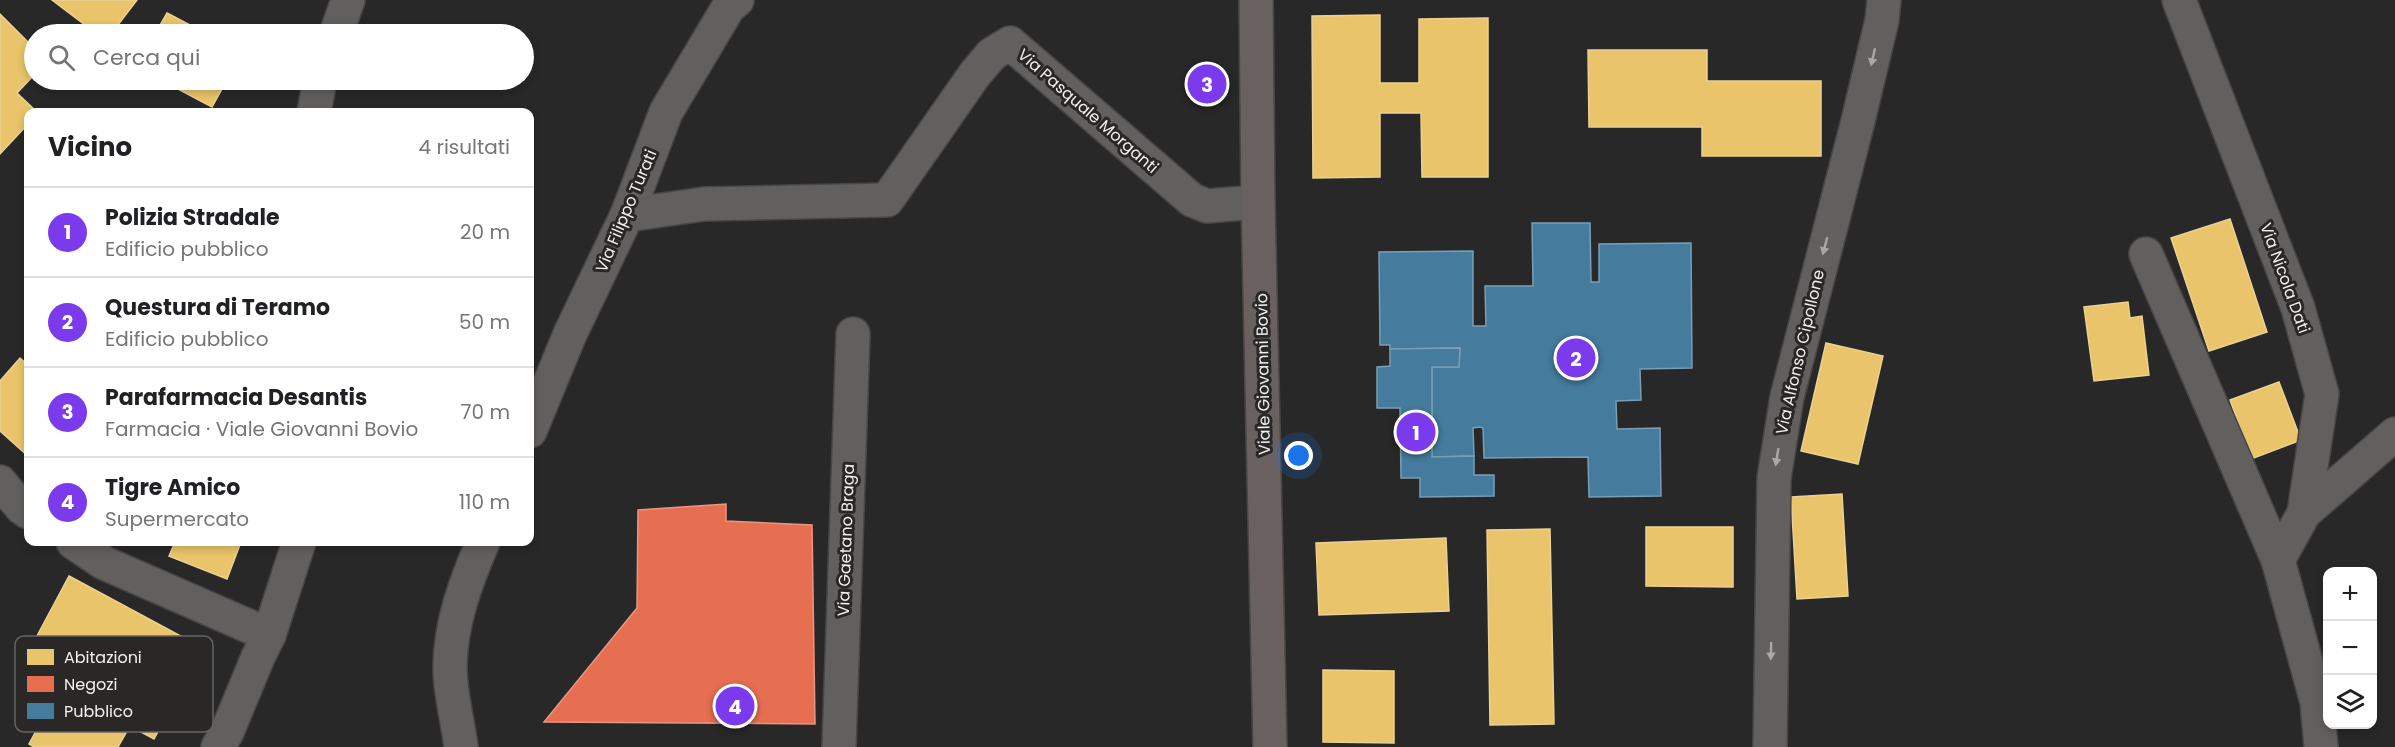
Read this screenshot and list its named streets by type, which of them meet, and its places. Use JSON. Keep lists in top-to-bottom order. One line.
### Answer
{"streets":{"main road":["Viale Giovanni Bovio"],"street":["Via Pasquale Morganti","Via Filippo Turati","Via Nicola Dati","Via Alfonso Cipollone","Via Gaetano Braga"]},"crossings":[["Via Pasquale Morganti","Via Filippo Turati"],["Via Pasquale Morganti","Viale Giovanni Bovio"]],"one_way":["Via Alfonso Cipollone"],"legend":["Abitazioni","Negozi","Pubblico"],"page":{"search":"Cerca qui","pins":["3","2","1","4"],"heading":["Vicino","4 risultati"],"list":[{"mark":"1","name":"Polizia Stradale","note":"Edificio pubblico","value":"20 m"},{"mark":"2","name":"Questura di Teramo","note":"Edificio pubblico","value":"50 m"},{"mark":"3","name":"Parafarmacia Desantis","note":"Farmacia · Viale Giovanni Bovio","value":"70 m"},{"mark":"4","name":"Tigre Amico","note":"Supermercato","value":"110 m"}],"map_buttons":["+","−"]}}
